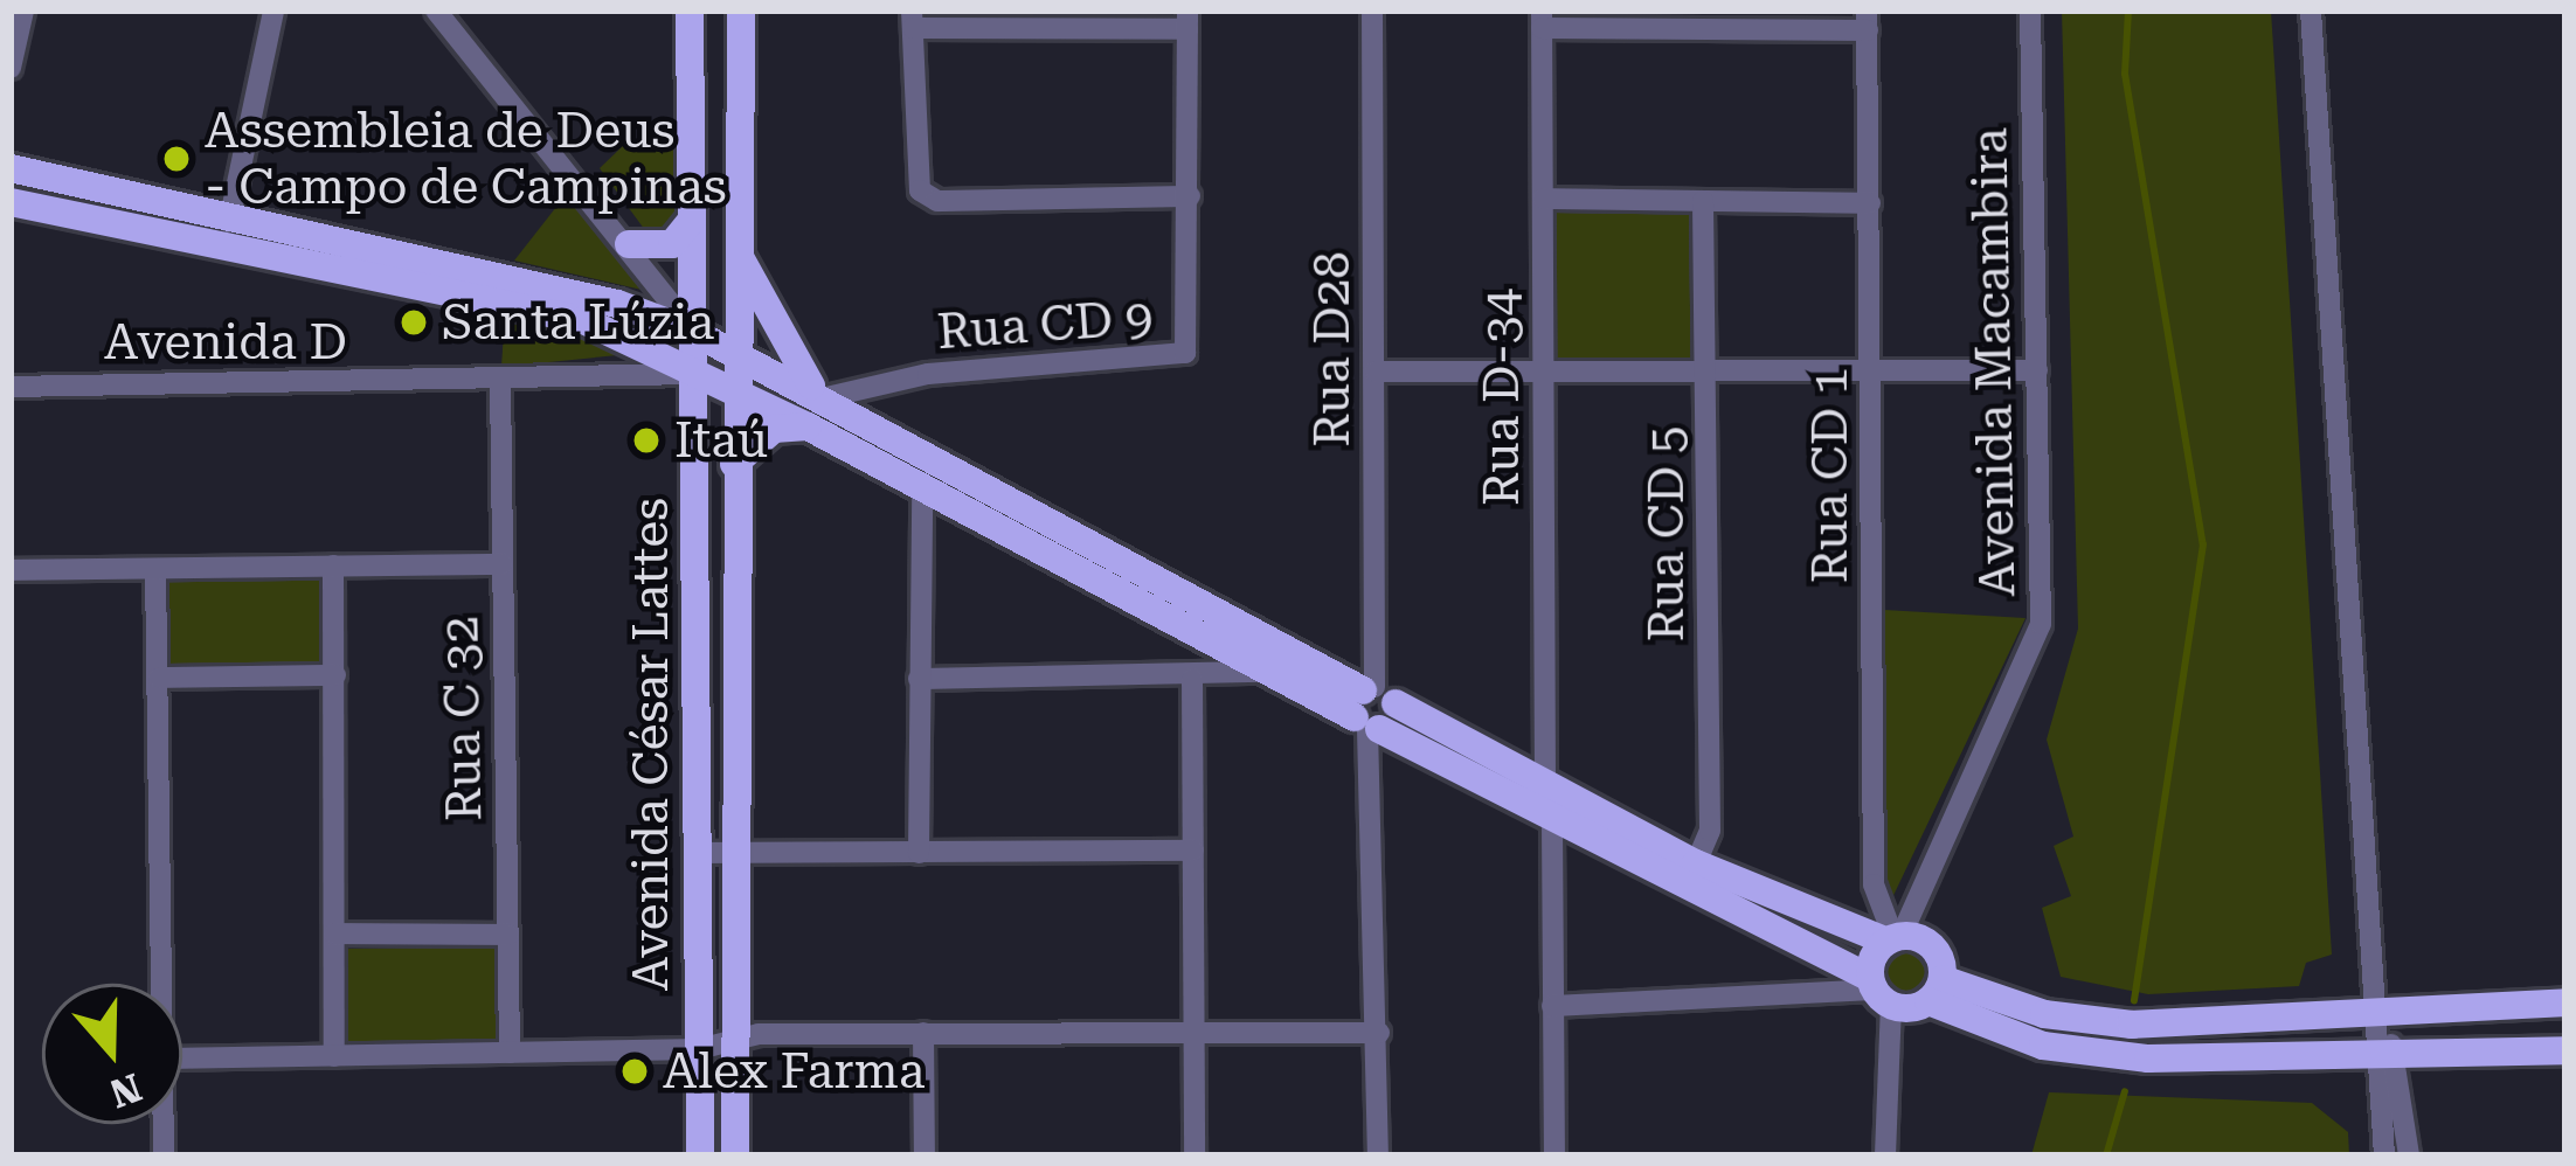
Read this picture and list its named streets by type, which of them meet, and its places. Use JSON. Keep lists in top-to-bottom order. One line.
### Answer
{"streets":{"main road":["Avenida César Lattes"],"street":["Rua CD 9","Avenida D","Rua D28","Avenida Macambira","Rua D-34","Rua CD 1","Rua CD 5","Rua C 32"]},"crossings":[["Avenida D","Rua C 32"],["Avenida D","Avenida César Lattes"],["Avenida Macambira","Rua CD 1"]],"places":["Assembleia de Deus - Campo de Campinas","Santa Lúzia","Itaú","Alex Farma"],"north":"bottom"}
